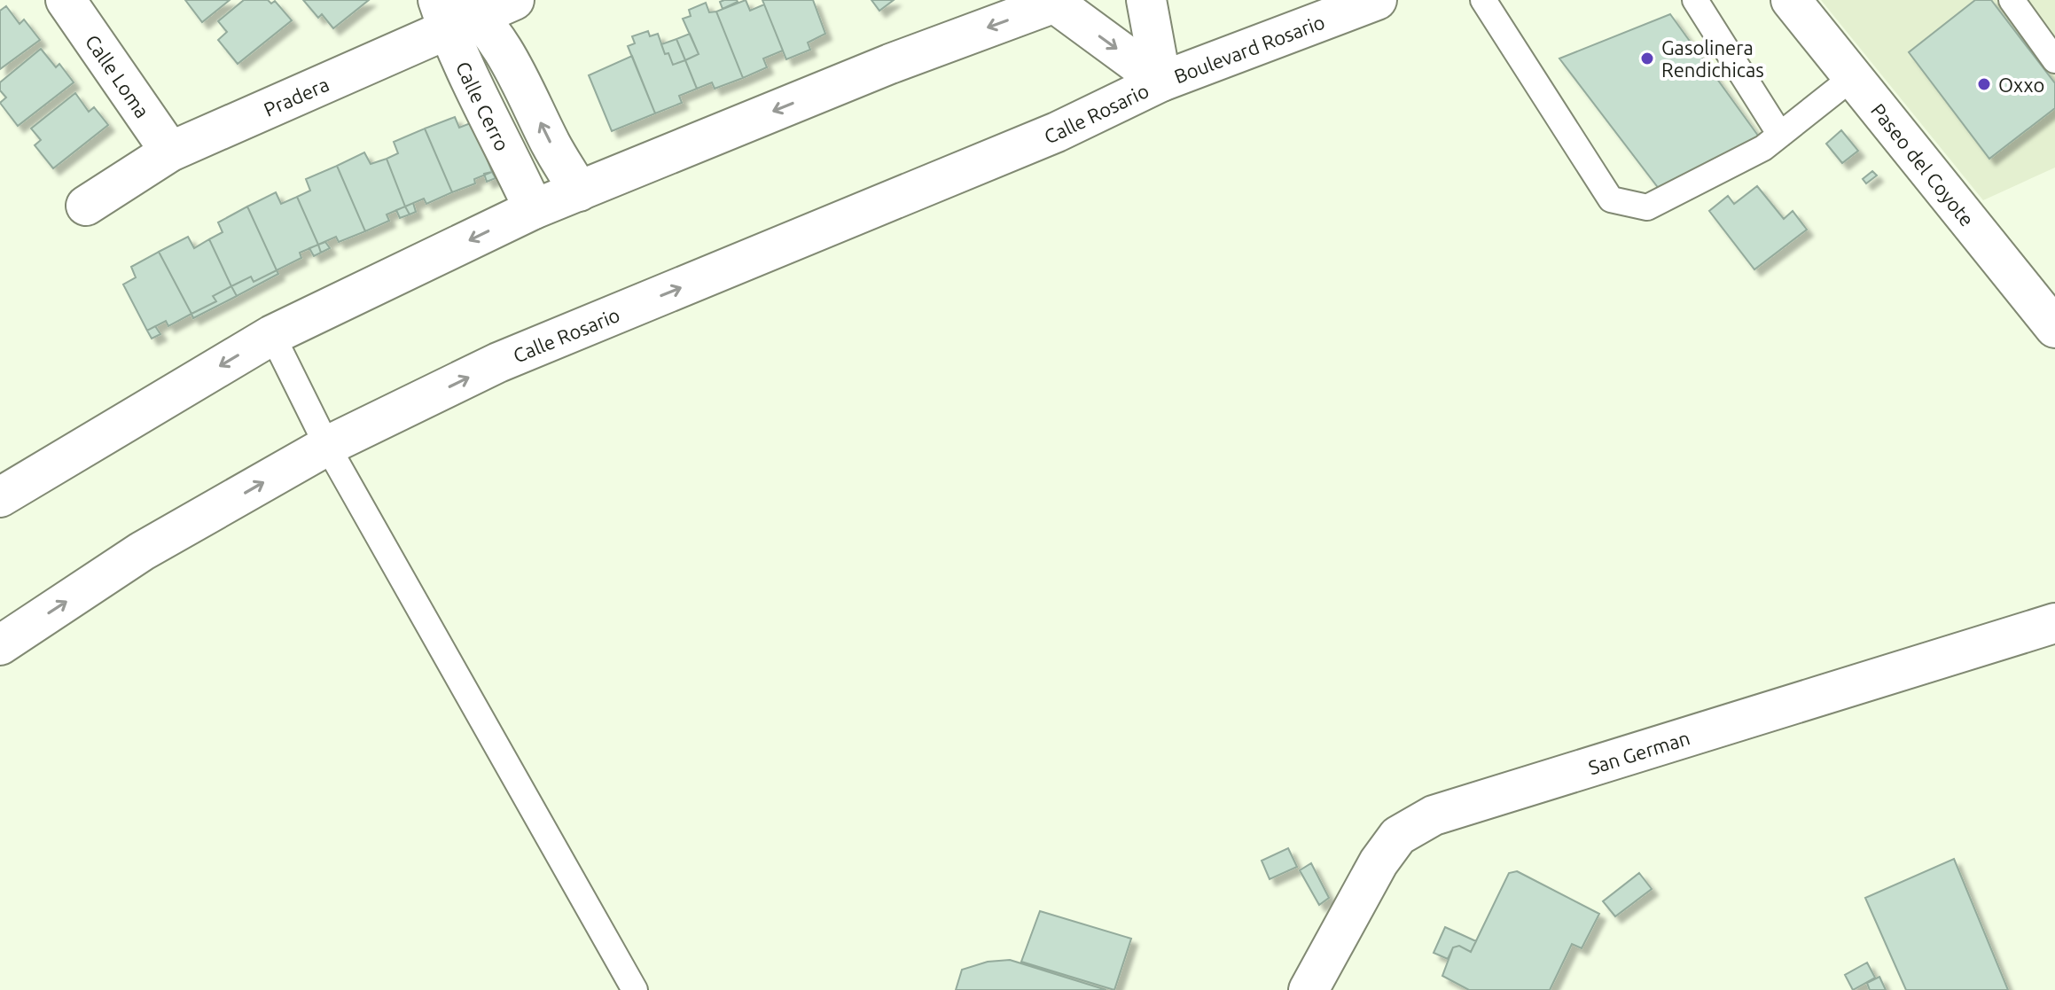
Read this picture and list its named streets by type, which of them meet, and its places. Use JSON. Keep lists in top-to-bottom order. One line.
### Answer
{"streets":{"main road":["Boulevard Rosario","Calle Loma","Pradera","Calle Cerro","Calle Rosario","Paseo del Coyote","San German"]},"crossings":[["Boulevard Rosario","Calle Rosario"],["Calle Loma","Pradera"],["Pradera","Calle Cerro"]],"places":["Gasolinera Rendichicas","Oxxo"]}
